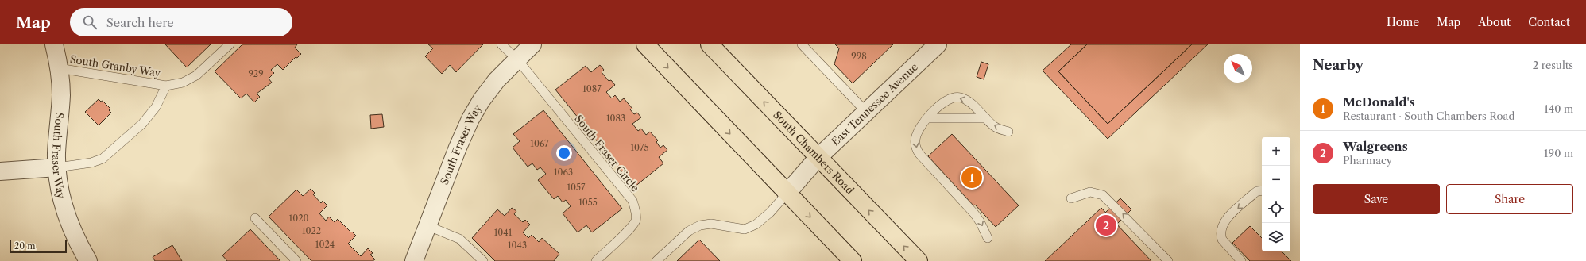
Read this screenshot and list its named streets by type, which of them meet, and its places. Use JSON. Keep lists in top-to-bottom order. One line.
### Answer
{"streets":{"main road":["South Chambers Road"],"street":["East Tennessee Avenue","South Fraser Way"],"lane":["South Granby Way","South Fraser Circle"]},"crossings":[["South Granby Way","South Fraser Way"],["East Tennessee Avenue","South Chambers Road"],["South Fraser Way","South Fraser Circle"]],"house_numbers":["998","929","1087","1083","1067","1075","1063","1057","1055","1020","1022","1041","1024","1043"],"scale_bar":"20 m","north":"top left","page":{"header":"Map","search":"Search here","nav":["Home","Map","About","Contact"],"heading":["Nearby","2 results"],"list":[{"mark":"1","name":"McDonald's","note":"Restaurant · South Chambers Road","value":"140 m"},{"mark":"2","name":"Walgreens","note":"Pharmacy","value":"190 m"}],"map_buttons":["+","−"],"pins":["1","2"],"buttons":["Save","Share"],"scale":"20 m"}}
